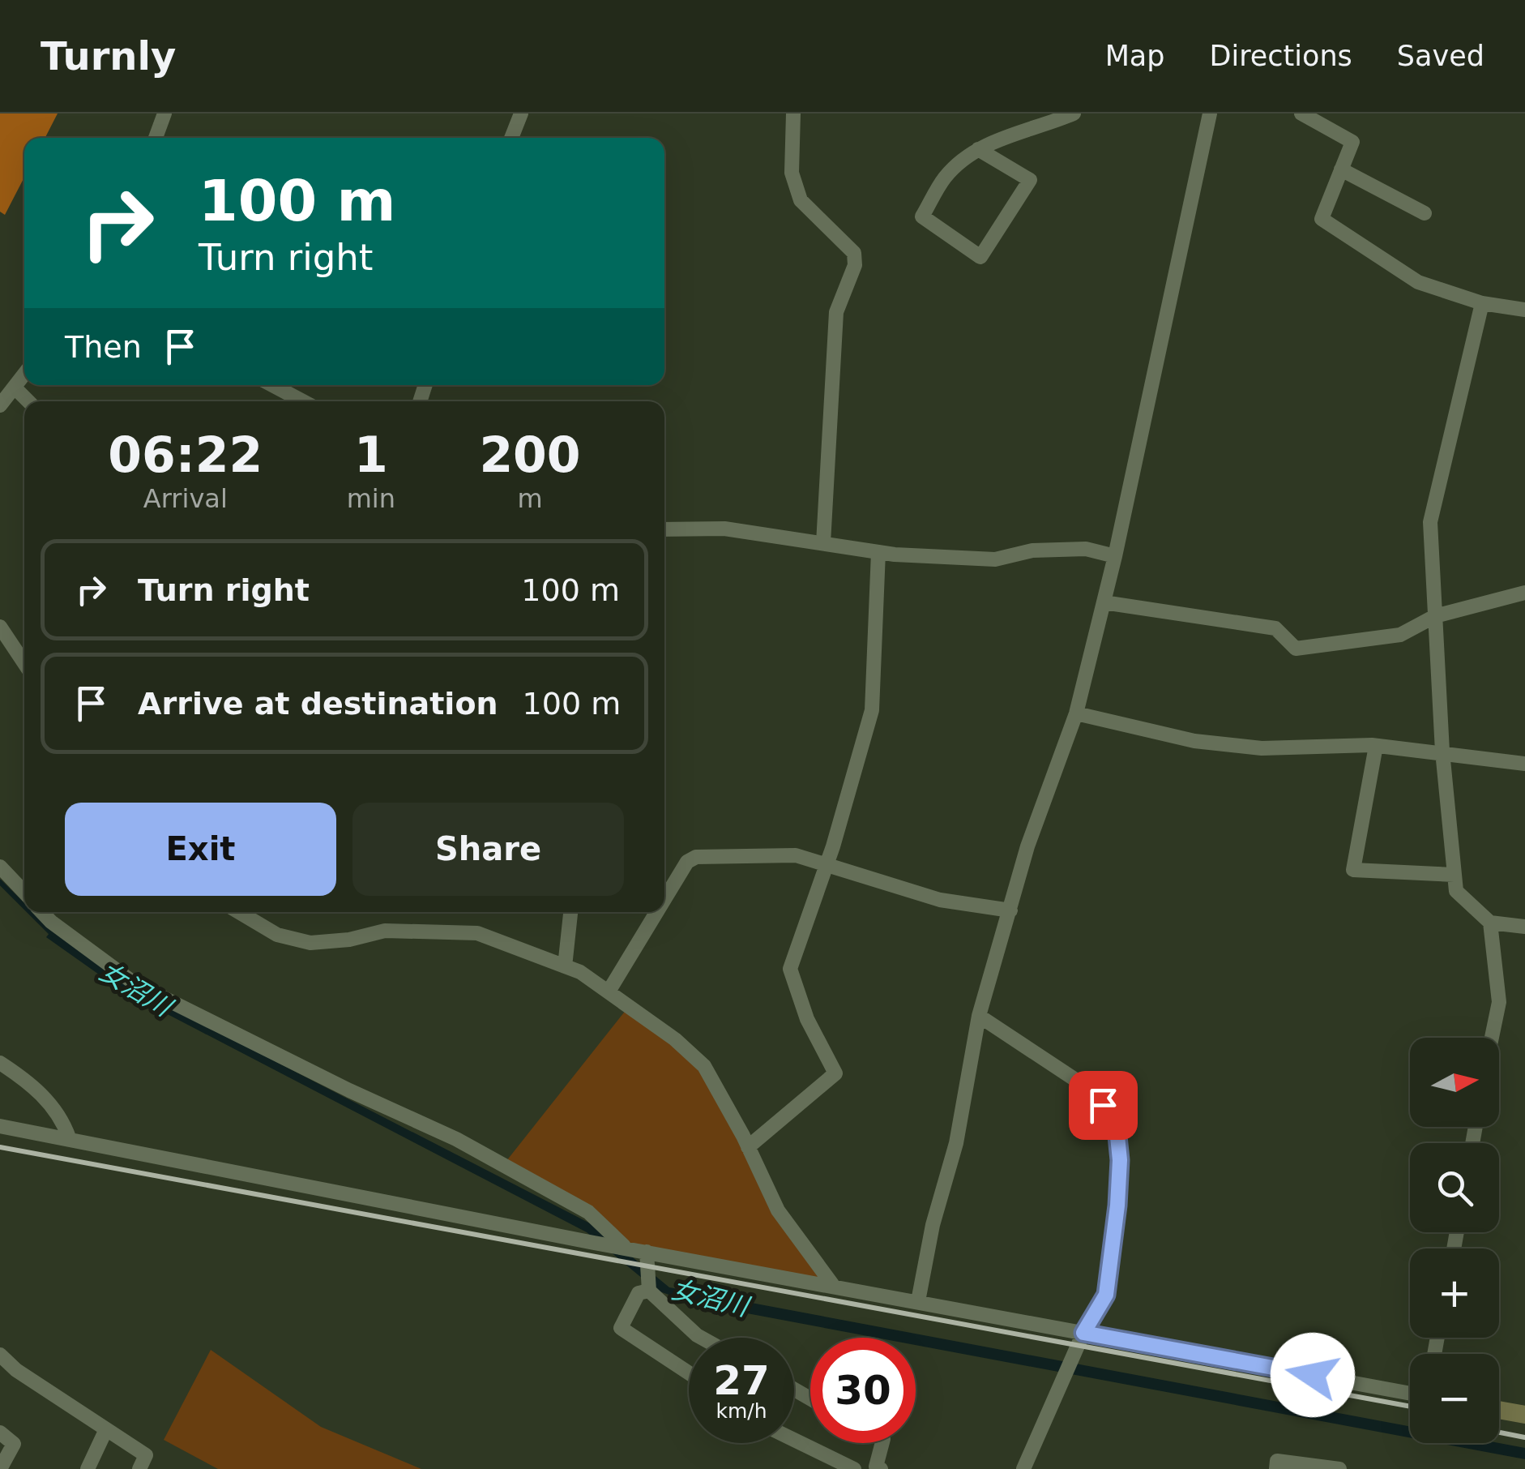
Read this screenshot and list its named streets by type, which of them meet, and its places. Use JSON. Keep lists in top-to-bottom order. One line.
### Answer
{"water":["女沼川"],"north":"right","page":{"header":"Turnly","nav":["Map","Directions","Saved"],"turn":["100 m","Turn right"],"then":"Then","eta":["06:22","Arrival","1","min","200","m"],"list":[{"name":"Turn right","value":"100 m"},{"name":"Arrive at destination","value":"100 m"}],"buttons":["Exit","Share"],"map_buttons":["+","−"],"speed":"27 km/h","limit":"30"}}
